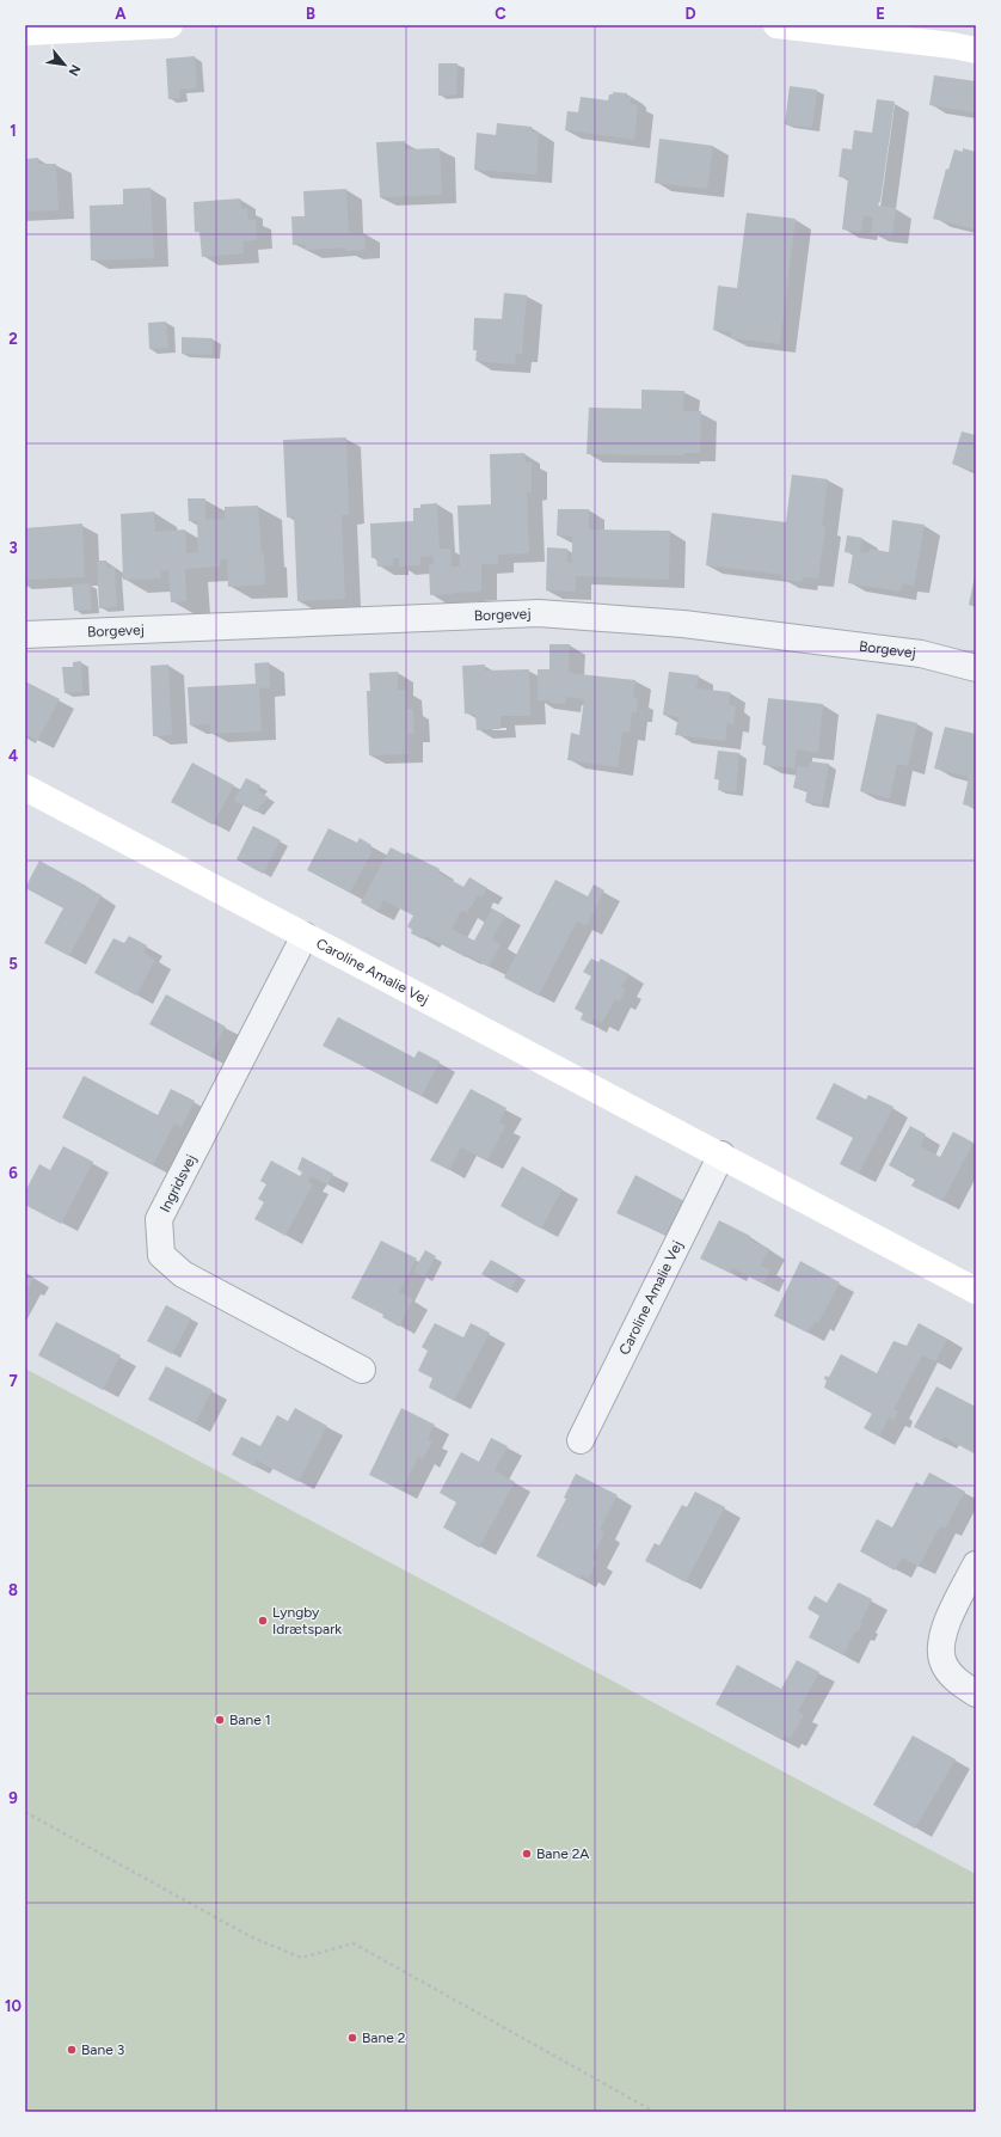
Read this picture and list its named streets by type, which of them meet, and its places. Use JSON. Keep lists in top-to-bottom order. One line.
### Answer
{"streets":{"street":["Borgevej","Caroline Amalie Vej","Ingridsvej"]},"crossings":[["Caroline Amalie Vej","Ingridsvej"]],"places":["Lyngby Idrætspark","Bane 1","Bane 2A","Bane 2","Bane 3"],"north":"bottom right","grid":{"columns":["A","B","C","D","E"],"rows":["1","2","3","4","5","6","7","8","9","10"]}}
